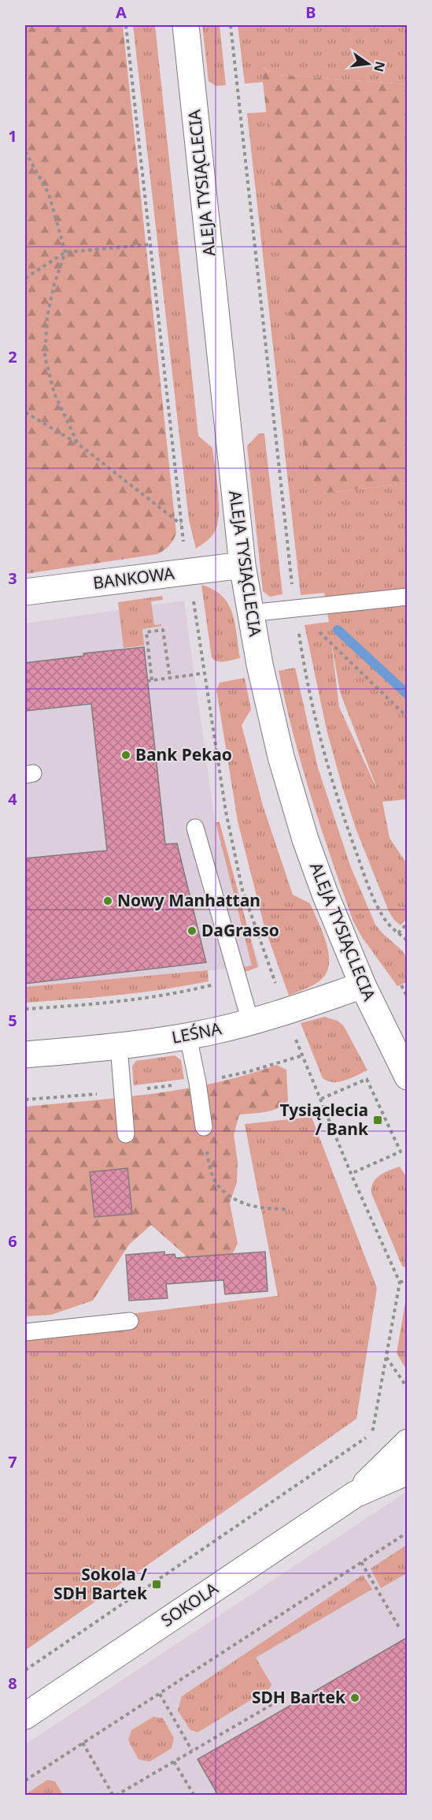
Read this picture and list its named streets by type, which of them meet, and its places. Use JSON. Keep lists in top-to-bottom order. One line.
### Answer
{"streets":{"street":["ALEJA TYSIĄCLECIA","BANKOWA","LEŚNA","SOKOLA"]},"crossings":[["ALEJA TYSIĄCLECIA","BANKOWA"],["ALEJA TYSIĄCLECIA","LEŚNA"]],"places":{"other":["Bank Pekao","Nowy Manhattan","DaGrasso","SDH Bartek"],"transit":["Tysiąclecia / Bank","Sokola / SDH Bartek"]},"north":"right","grid":{"columns":["A","B"],"rows":["1","2","3","4","5","6","7","8"]}}
